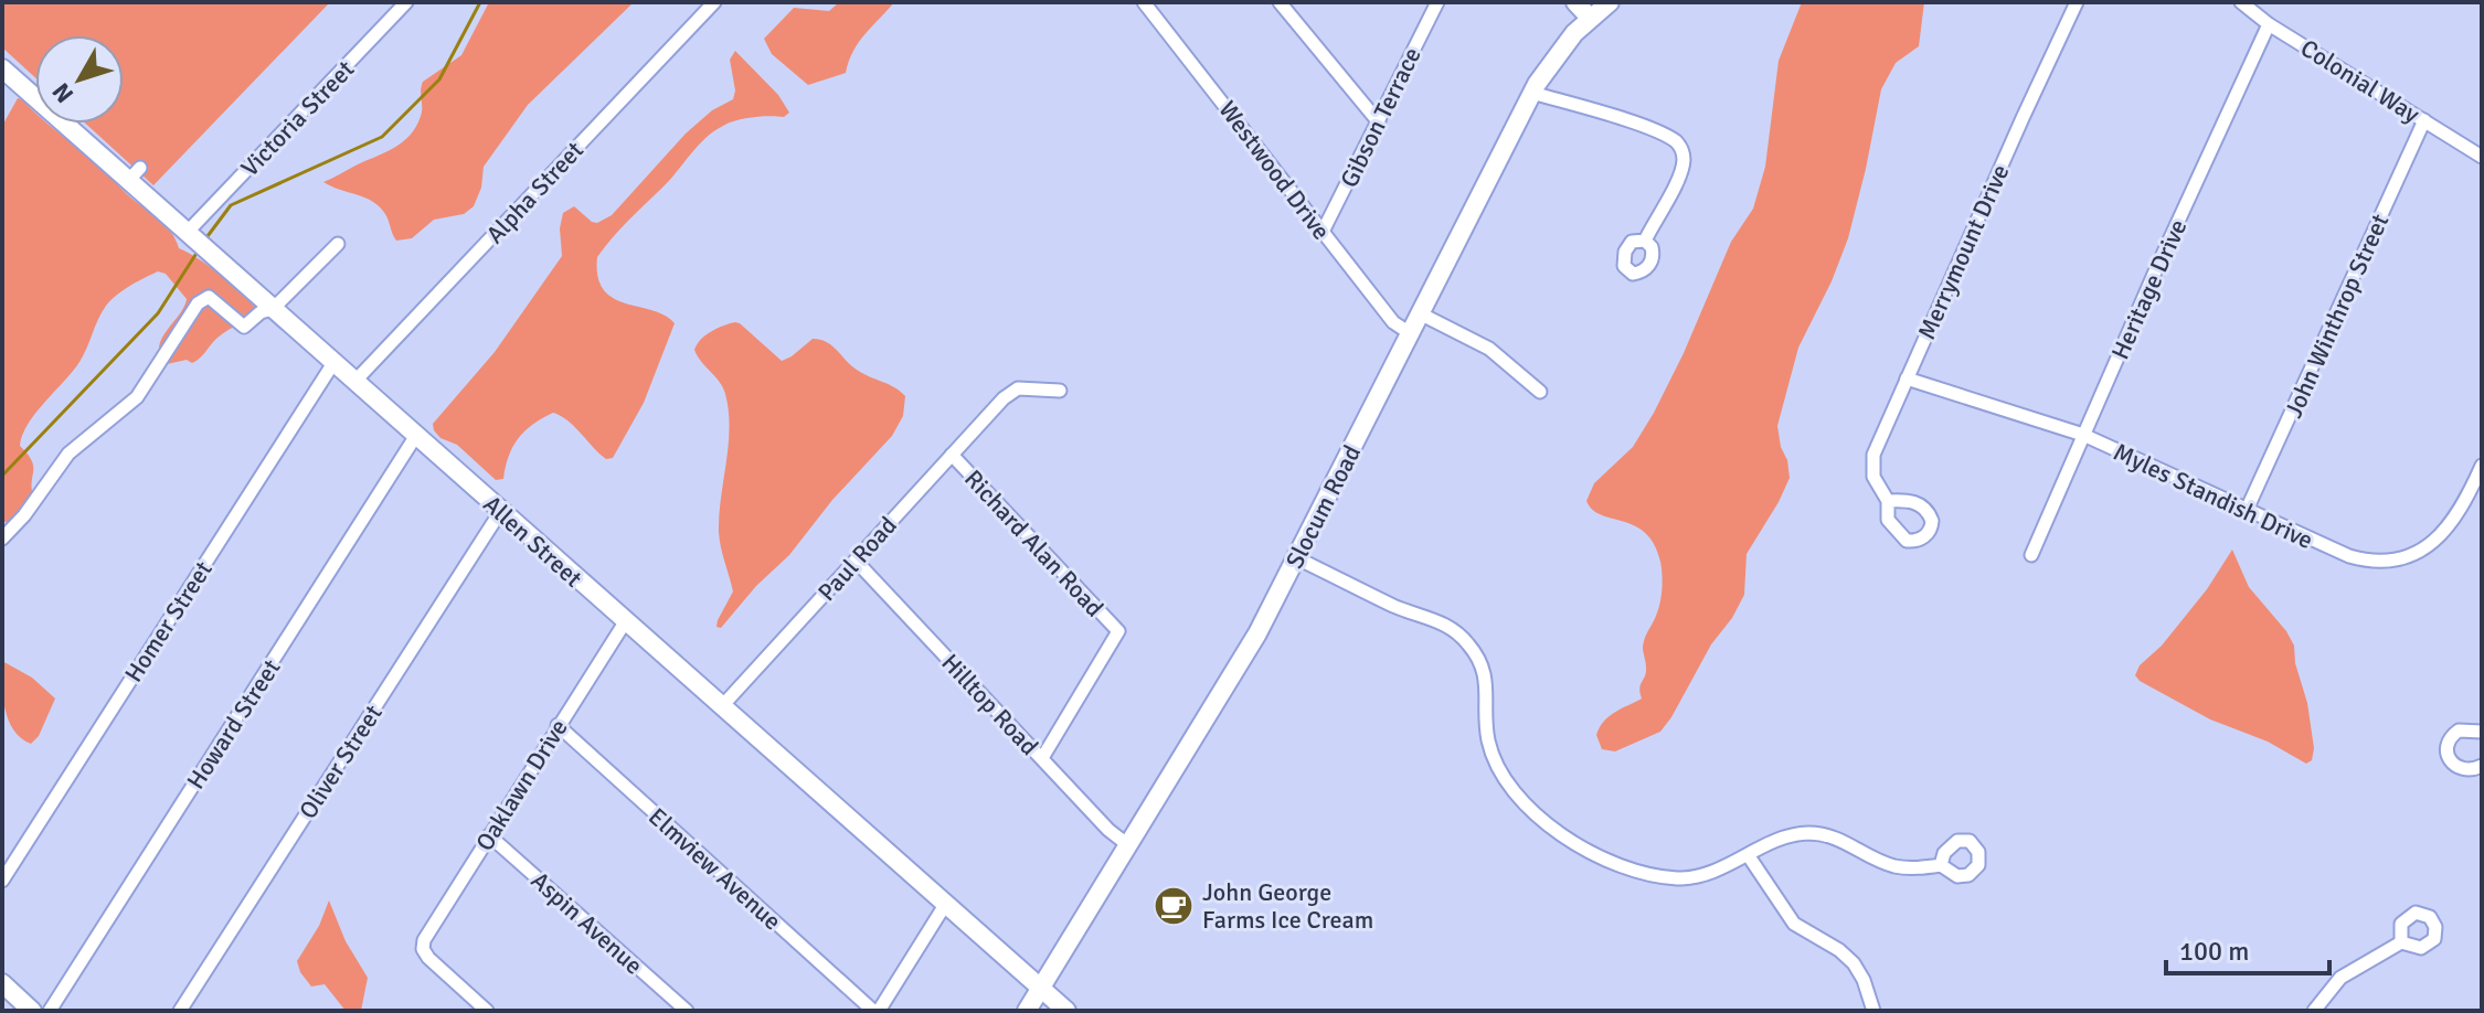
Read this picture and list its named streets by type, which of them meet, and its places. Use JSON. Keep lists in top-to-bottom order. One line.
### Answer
{"streets":{"street":["Colonial Way","Gibson Terrace","Victoria Street","Westwood Drive","Alpha Street","Merrymount Drive","Heritage Drive","John Winthrop Street","Myles Standish Drive","Slocum Road","Allen Street","Richard Alan Road","Paul Road","Homer Street","Hilltop Road","Howard Street","Oliver Street","Oaklawn Drive","Elmview Avenue","Aspin Avenue"]},"crossings":[["Colonial Way","Heritage Drive"],["Colonial Way","John Winthrop Street"],["Gibson Terrace","Westwood Drive"],["Victoria Street","Allen Street"],["Westwood Drive","Slocum Road"],["Alpha Street","Allen Street"],["Merrymount Drive","Myles Standish Drive"],["Heritage Drive","Myles Standish Drive"],["John Winthrop Street","Myles Standish Drive"],["Slocum Road","Allen Street"],["Slocum Road","Hilltop Road"],["Allen Street","Paul Road"],["Allen Street","Homer Street"],["Allen Street","Howard Street"],["Allen Street","Oliver Street"],["Allen Street","Oaklawn Drive"],["Richard Alan Road","Paul Road"],["Richard Alan Road","Hilltop Road"],["Paul Road","Hilltop Road"],["Oaklawn Drive","Elmview Avenue"],["Oaklawn Drive","Aspin Avenue"]],"places":{"cafe":["John George Farms Ice Cream"]},"scale_bar":"100 m","north":"bottom left"}
